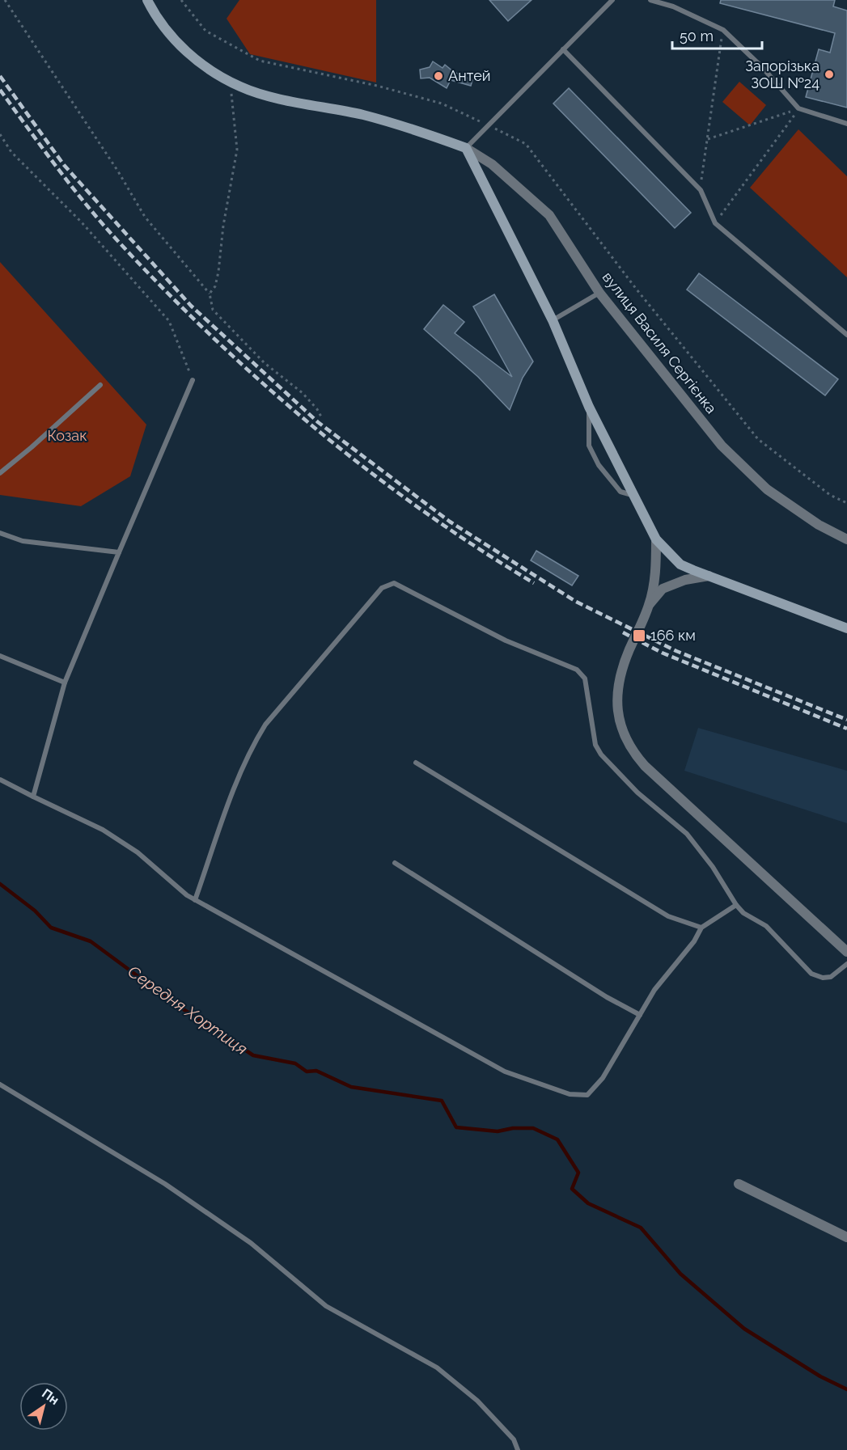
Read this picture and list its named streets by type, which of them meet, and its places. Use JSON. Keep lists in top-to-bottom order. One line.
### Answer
{"streets":{"main road":["вулиця Василя Сергієнка"]},"water":["Середня Хортиця"],"parks":["Козак"],"places":{"other":["Запорізька ЗОШ №24","Антей"],"transit":["166 км"]},"scale_bar":"50 m","north":"top right"}
